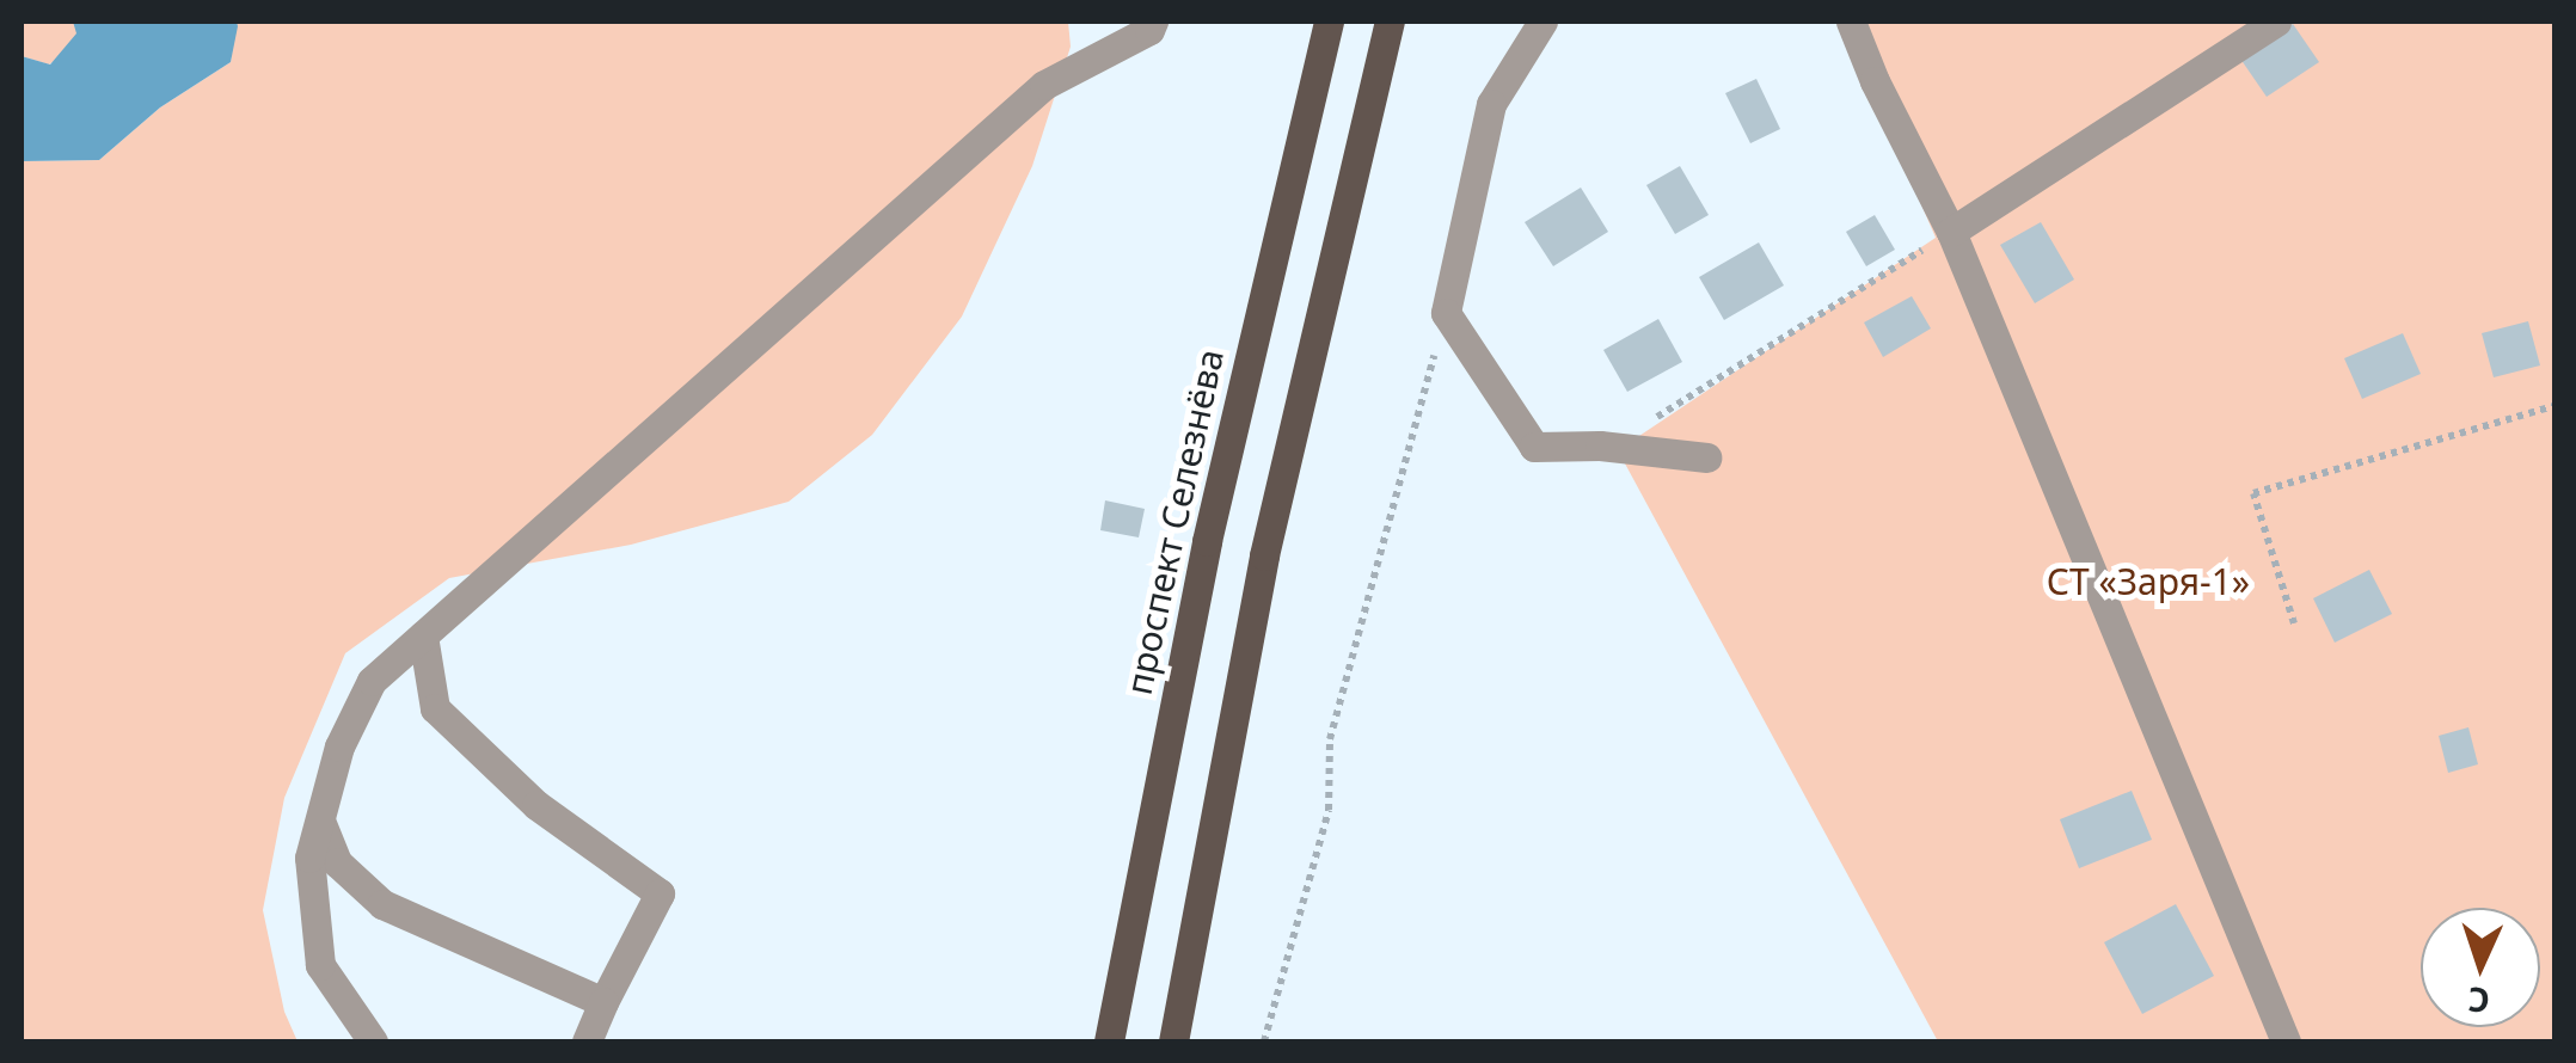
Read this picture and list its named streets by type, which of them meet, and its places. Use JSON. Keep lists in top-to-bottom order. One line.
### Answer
{"streets":{"main road":["проспект Селезнёва"]},"parks":["СТ «Заря-1»"],"north":"bottom"}
